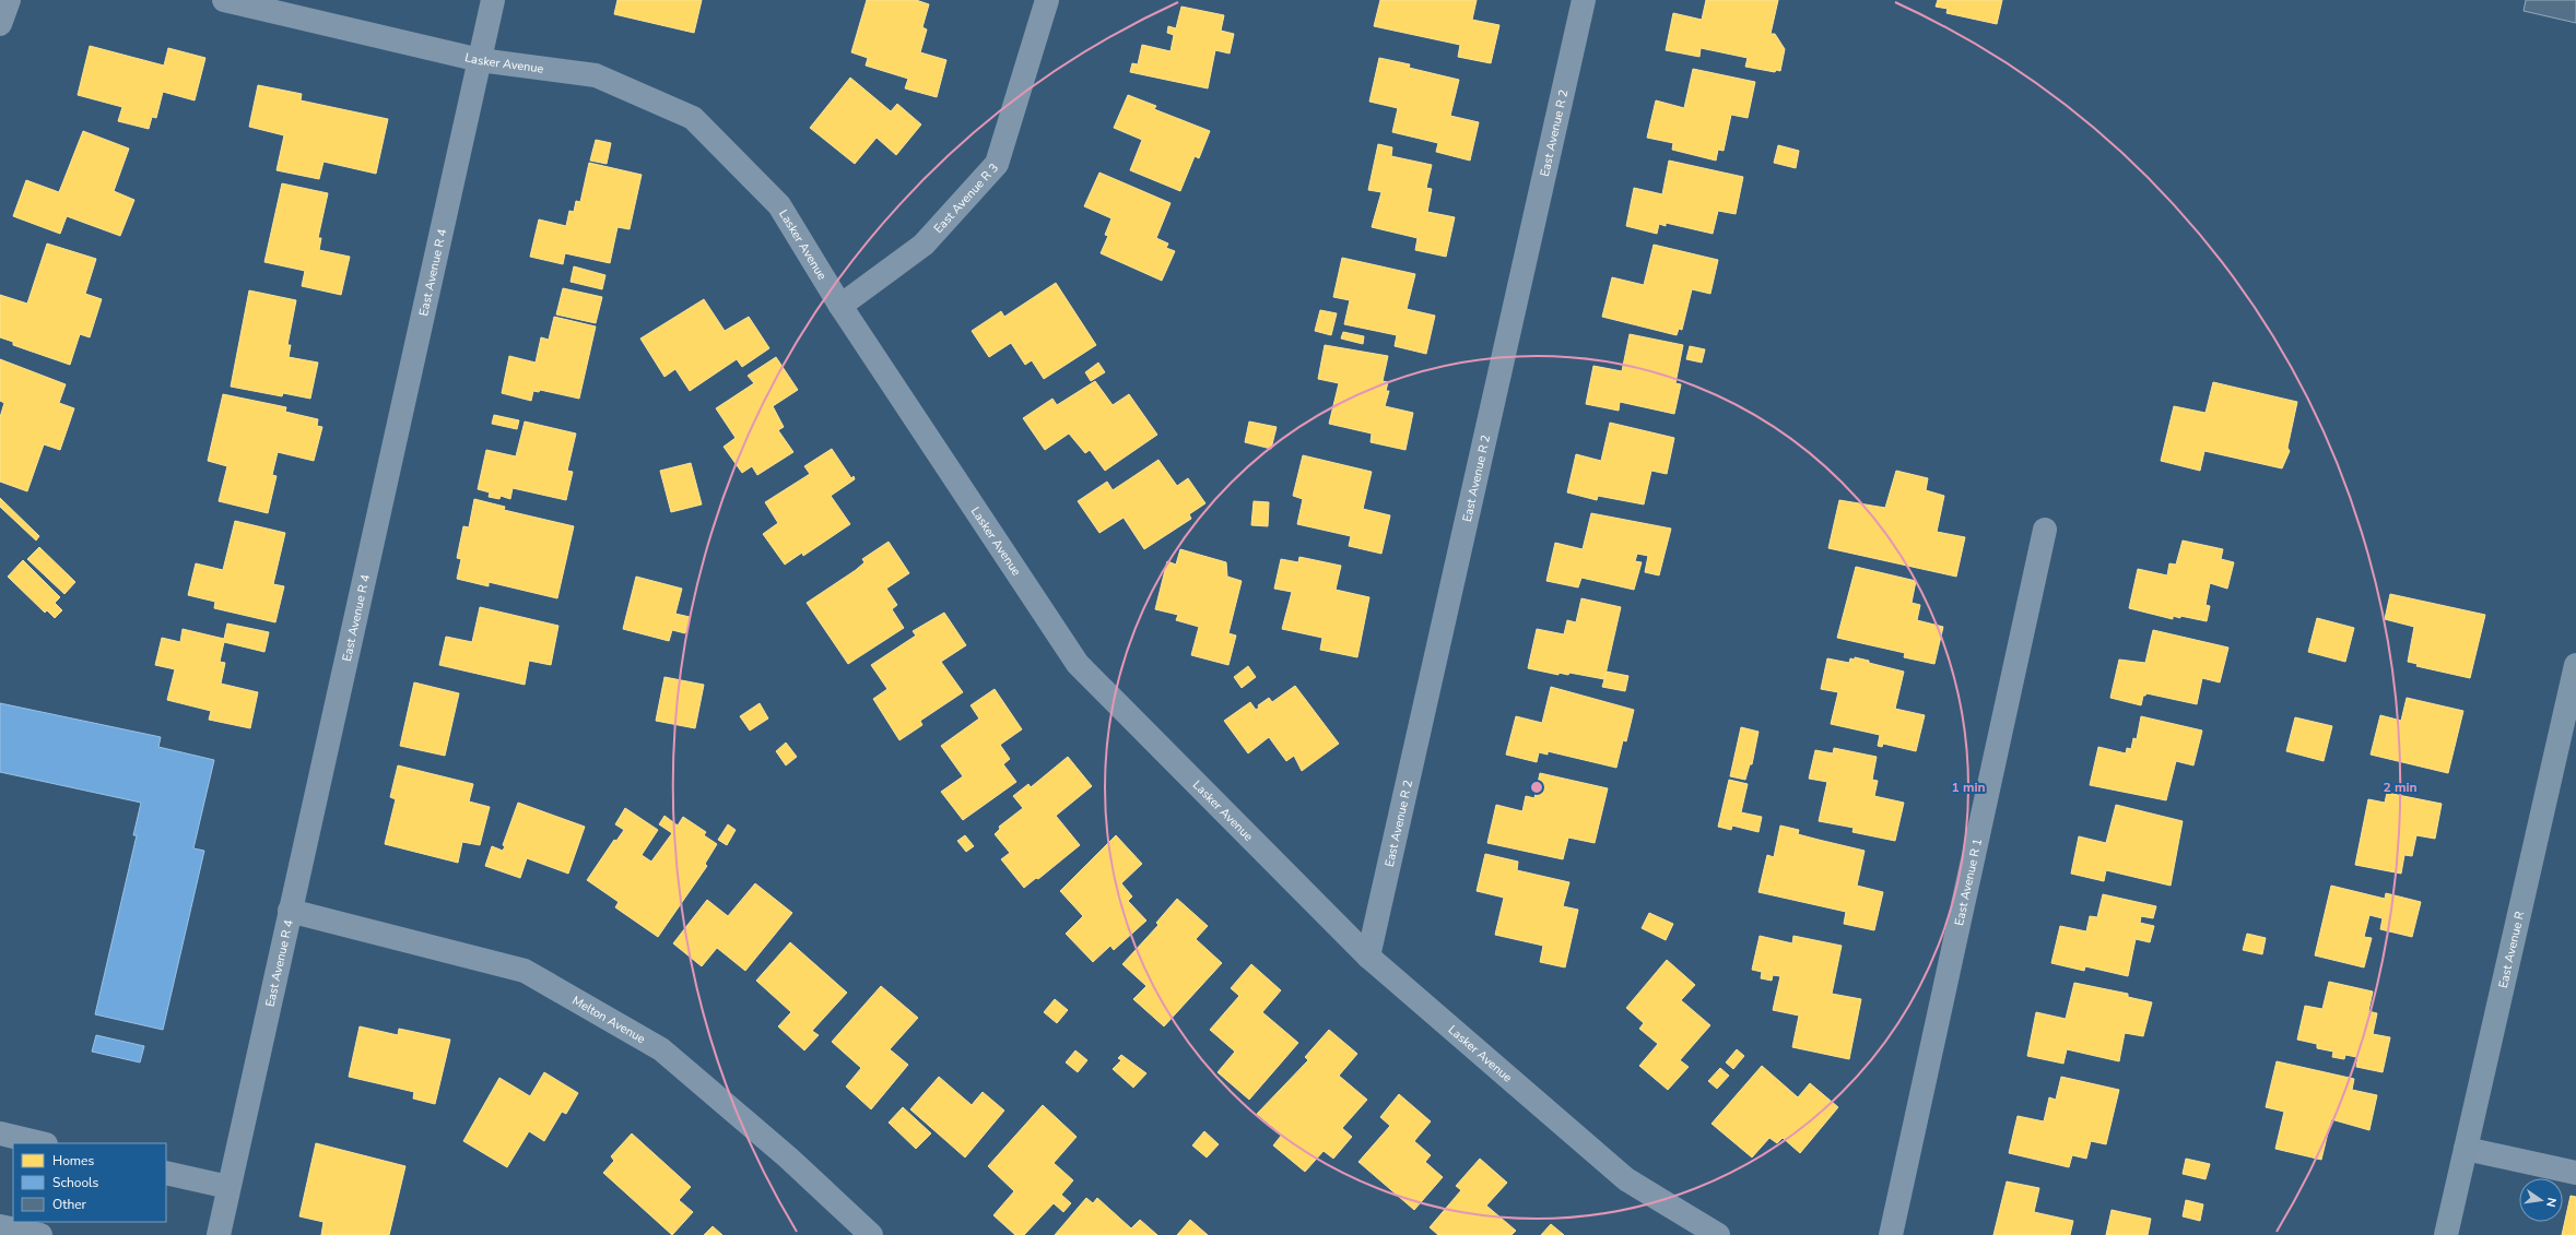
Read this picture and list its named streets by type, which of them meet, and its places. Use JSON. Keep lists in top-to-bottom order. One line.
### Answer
{"streets":{"main road":["East Avenue R"],"street":["Lasker Avenue","East Avenue R 2","East Avenue R 3","East Avenue R 4","East Avenue R 1","Melton Avenue"]},"crossings":[["Lasker Avenue","East Avenue R 2"],["Lasker Avenue","East Avenue R 3"],["Lasker Avenue","East Avenue R 4"],["East Avenue R 4","Melton Avenue"]],"legend":["Homes","Schools","Other"],"north":"right","rings":["1 min","2 min"]}
